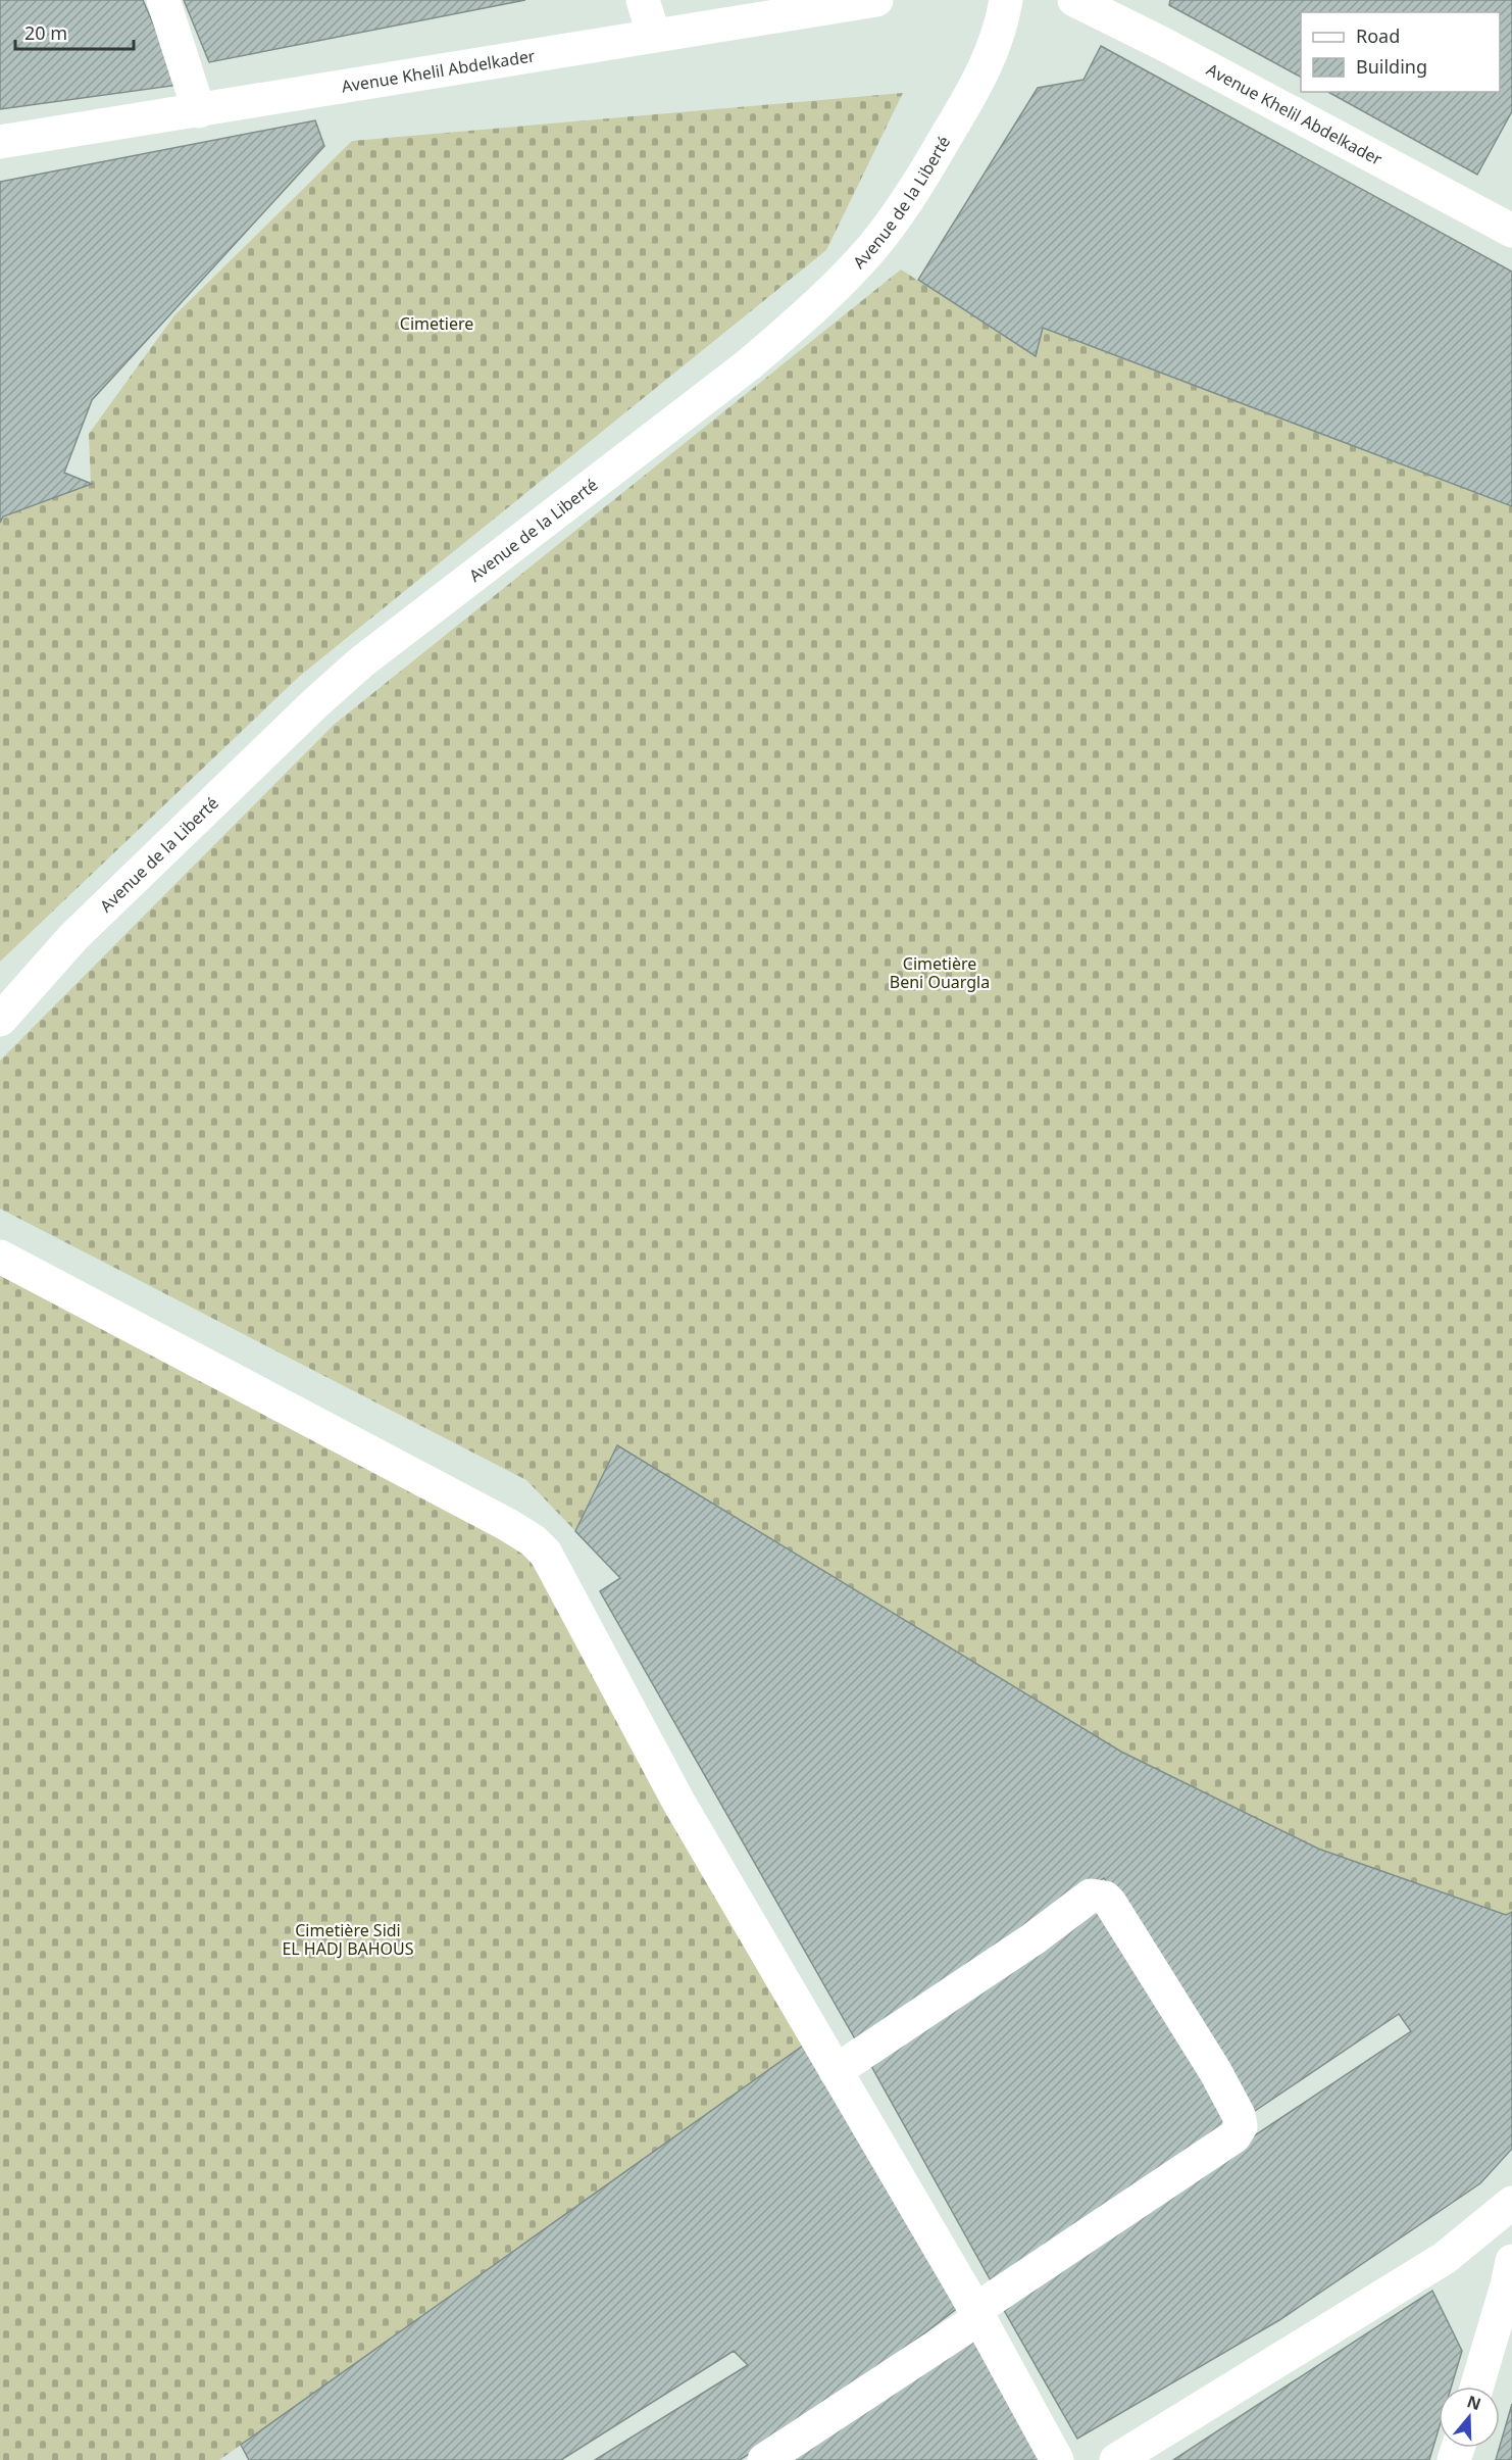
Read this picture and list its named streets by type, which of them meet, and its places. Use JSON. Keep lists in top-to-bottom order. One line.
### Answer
{"streets":{"street":["Avenue Khelil Abdelkader","Avenue de la Liberté"]},"parks":["Cimetiere","Cimetière Beni Ouargla","Cimetière Sidi EL HADJ BAHOUS"],"legend":["Road","Building"],"scale_bar":"20 m","north":"top"}
